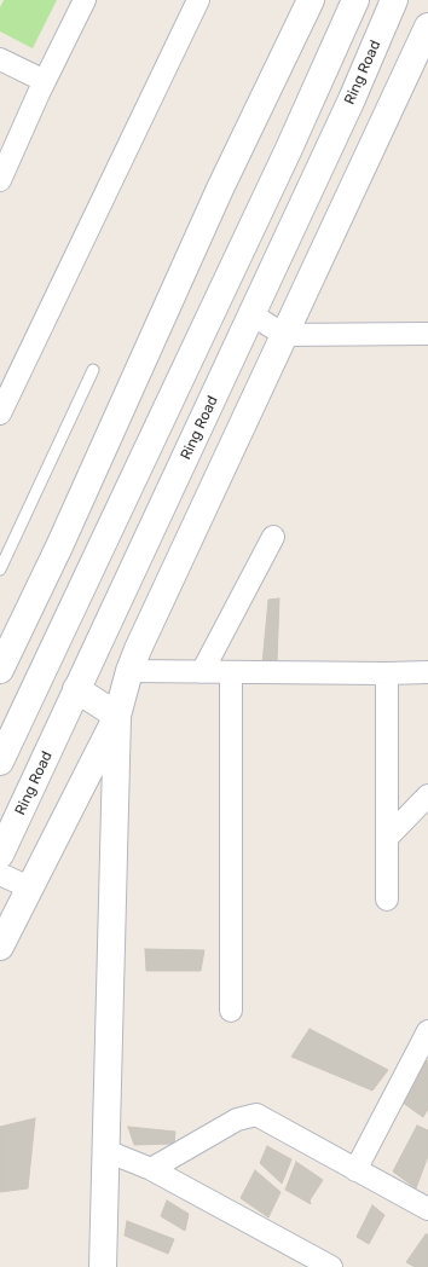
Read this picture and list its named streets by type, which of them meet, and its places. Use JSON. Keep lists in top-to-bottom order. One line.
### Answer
{"streets":{"street":["Ring Road"]}}
